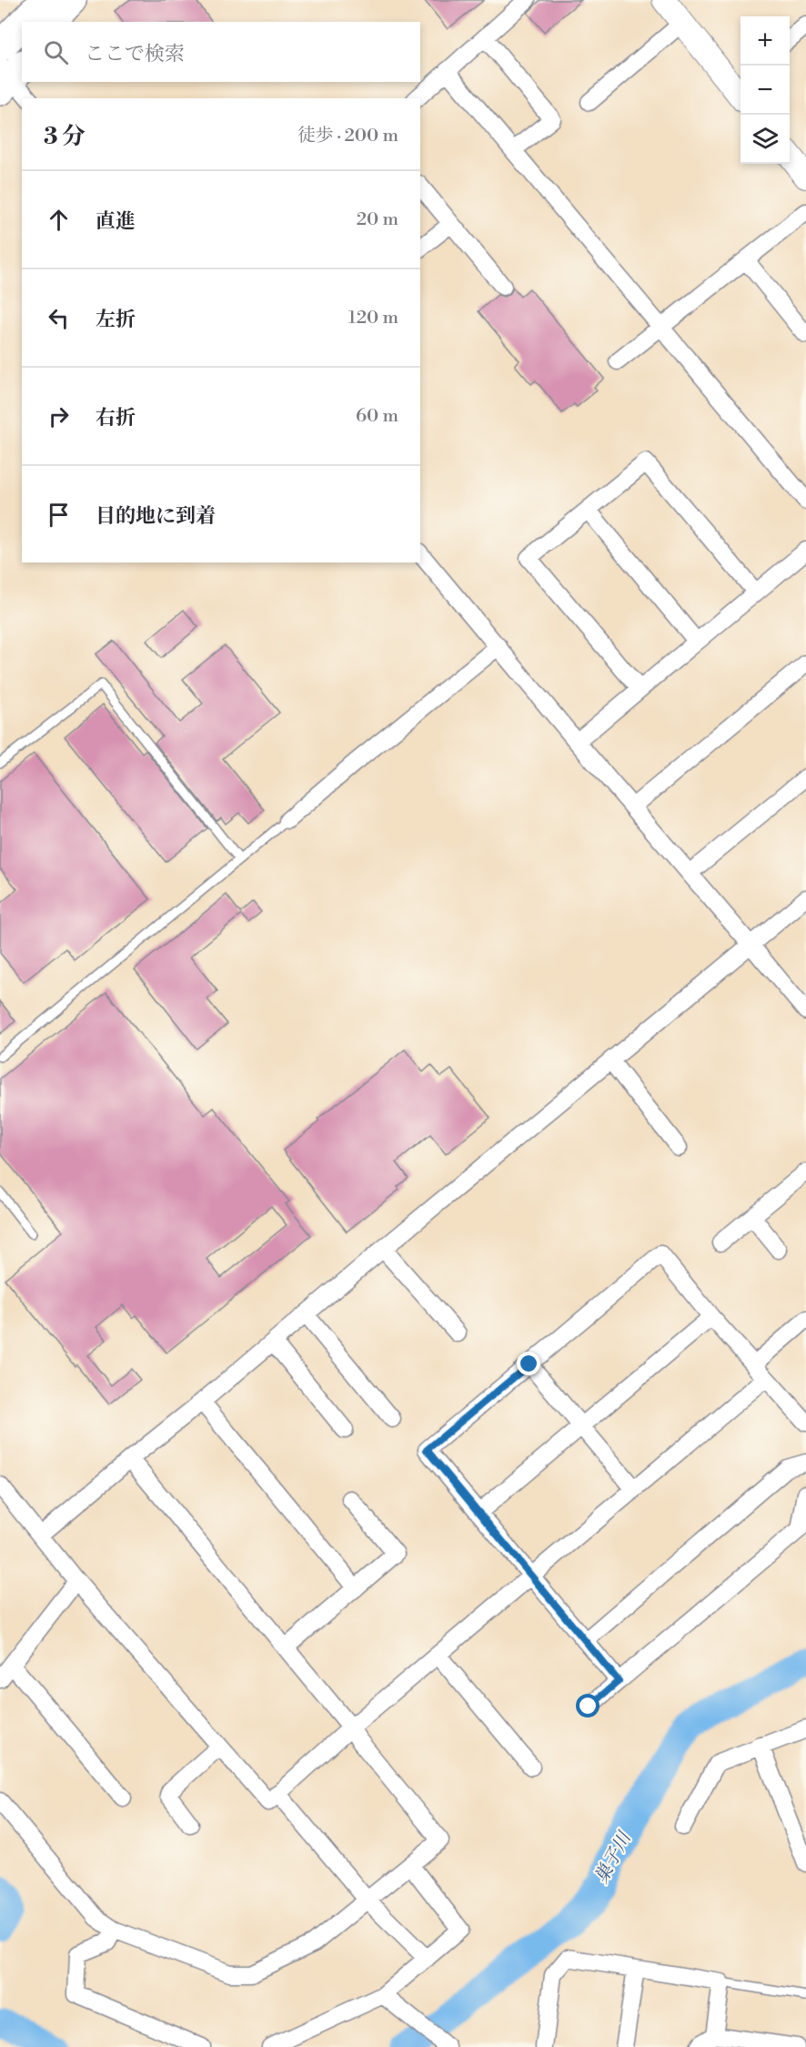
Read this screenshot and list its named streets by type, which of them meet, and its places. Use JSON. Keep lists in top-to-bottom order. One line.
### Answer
{"water":["巣子川"],"page":{"map_buttons":["+","−"],"search":"ここで検索","heading":["3 分","徒歩 · 200 m"],"list":[["直進","20 m"],["左折","120 m"],["右折","60 m"],"目的地に到着"]}}
